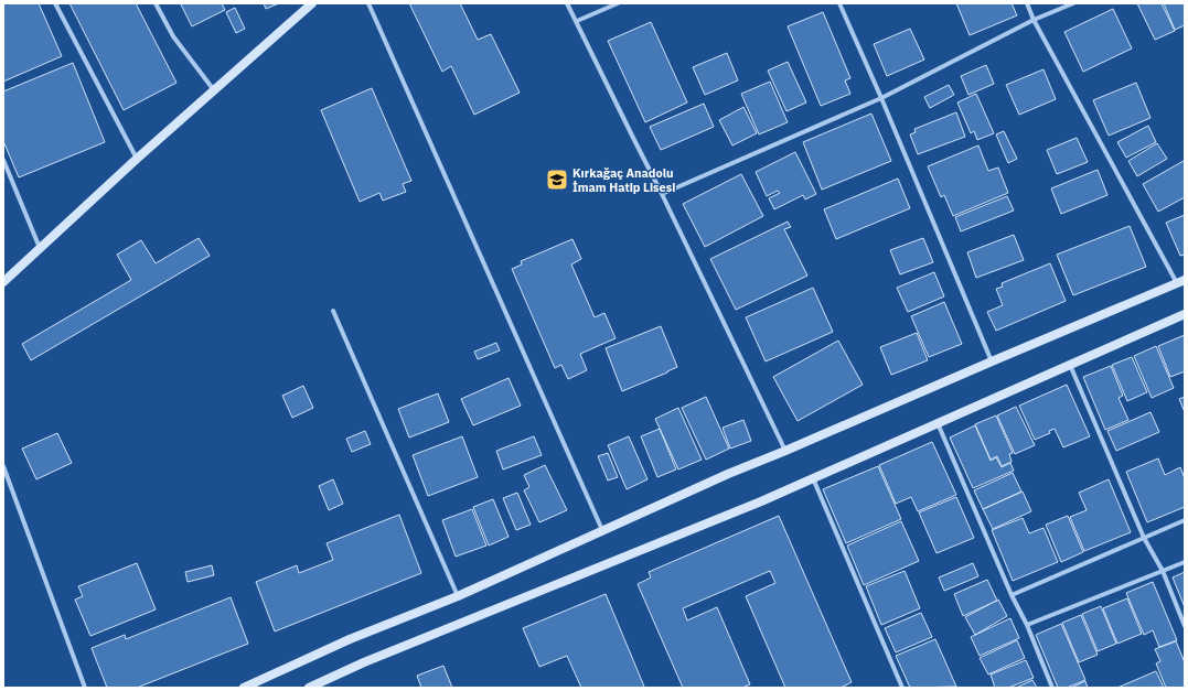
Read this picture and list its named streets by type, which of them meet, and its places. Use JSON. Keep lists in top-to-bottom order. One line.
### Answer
{"places":{"school or university":["Kırkağaç Anadolu İmam Hatip Lisesi"]}}
